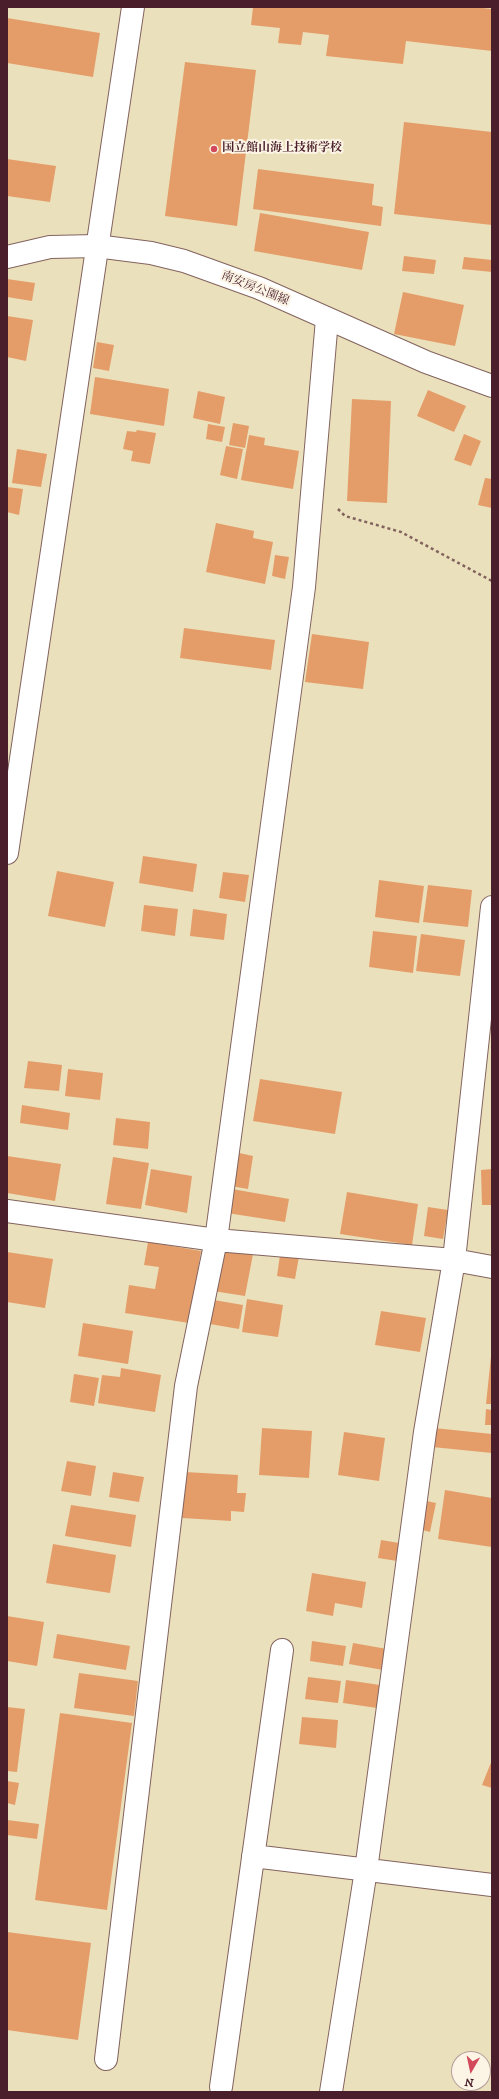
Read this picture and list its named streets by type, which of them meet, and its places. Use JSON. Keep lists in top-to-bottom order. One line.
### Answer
{"streets":{"street":["南安房公園線"]},"places":["国立館山海上技術学校"],"north":"bottom"}
